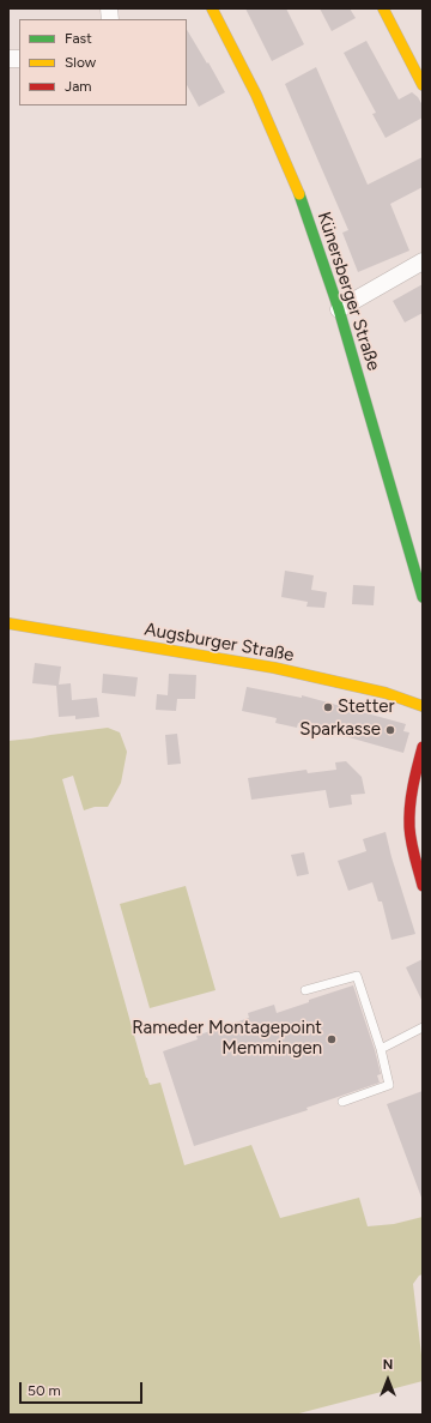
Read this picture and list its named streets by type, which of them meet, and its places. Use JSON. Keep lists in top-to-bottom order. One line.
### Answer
{"streets":{"street":["Künersberger Straße","Augsburger Straße"]},"places":["Stetter","Sparkasse","Rameder Montagepoint Memmingen"],"legend":["Fast","Slow","Jam"],"scale_bar":"50 m","north":"top"}
